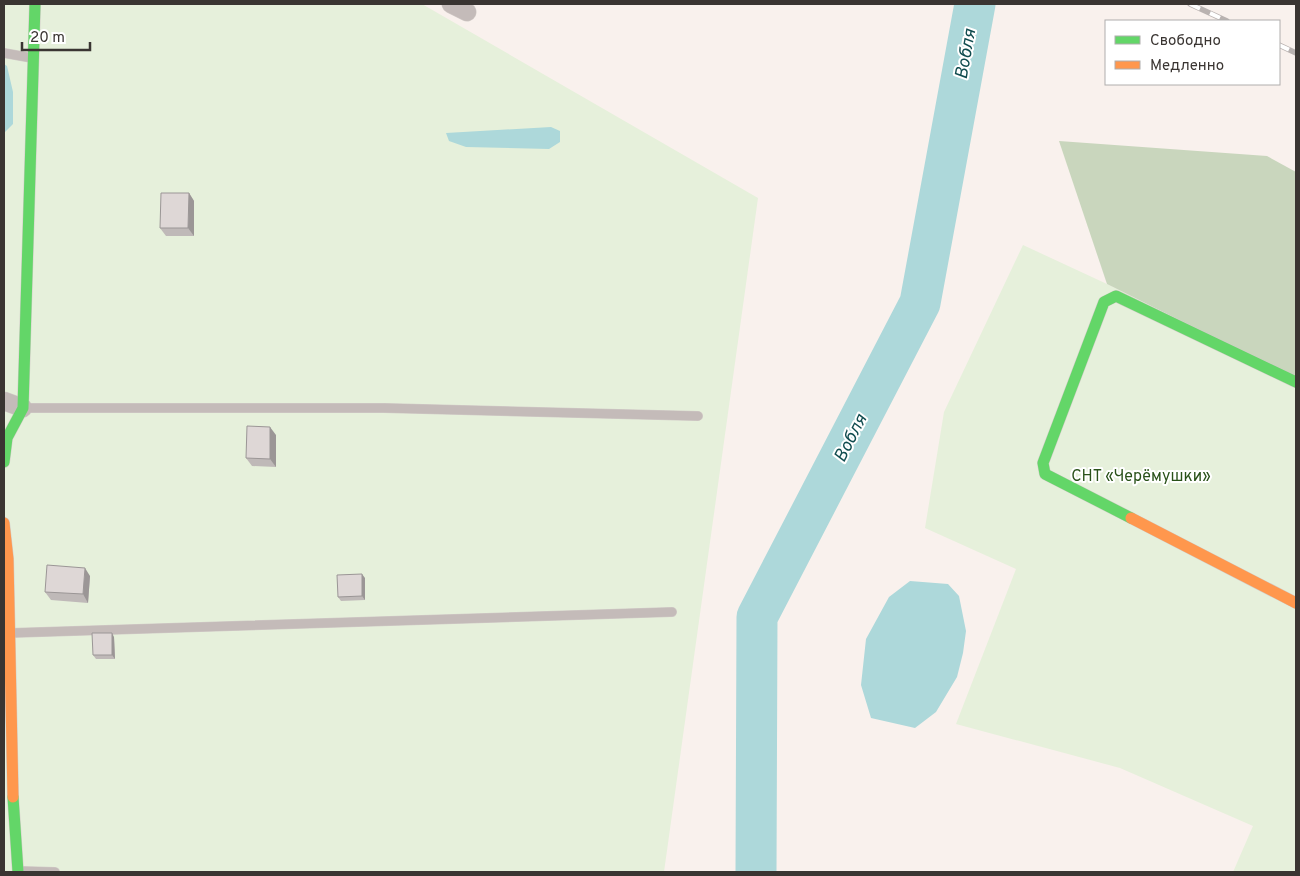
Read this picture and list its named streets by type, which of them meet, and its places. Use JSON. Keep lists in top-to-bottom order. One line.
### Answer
{"water":["Вобля"],"parks":["СНТ «Черёмушки»"],"legend":["Свободно","Медленно"],"scale_bar":"20 m"}
